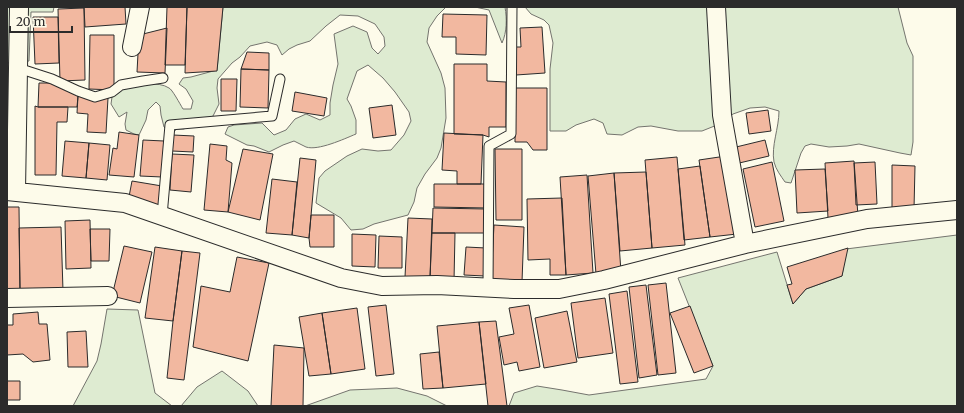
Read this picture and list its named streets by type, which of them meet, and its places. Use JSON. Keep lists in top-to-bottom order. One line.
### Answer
{"scale_bar":"20 m"}
